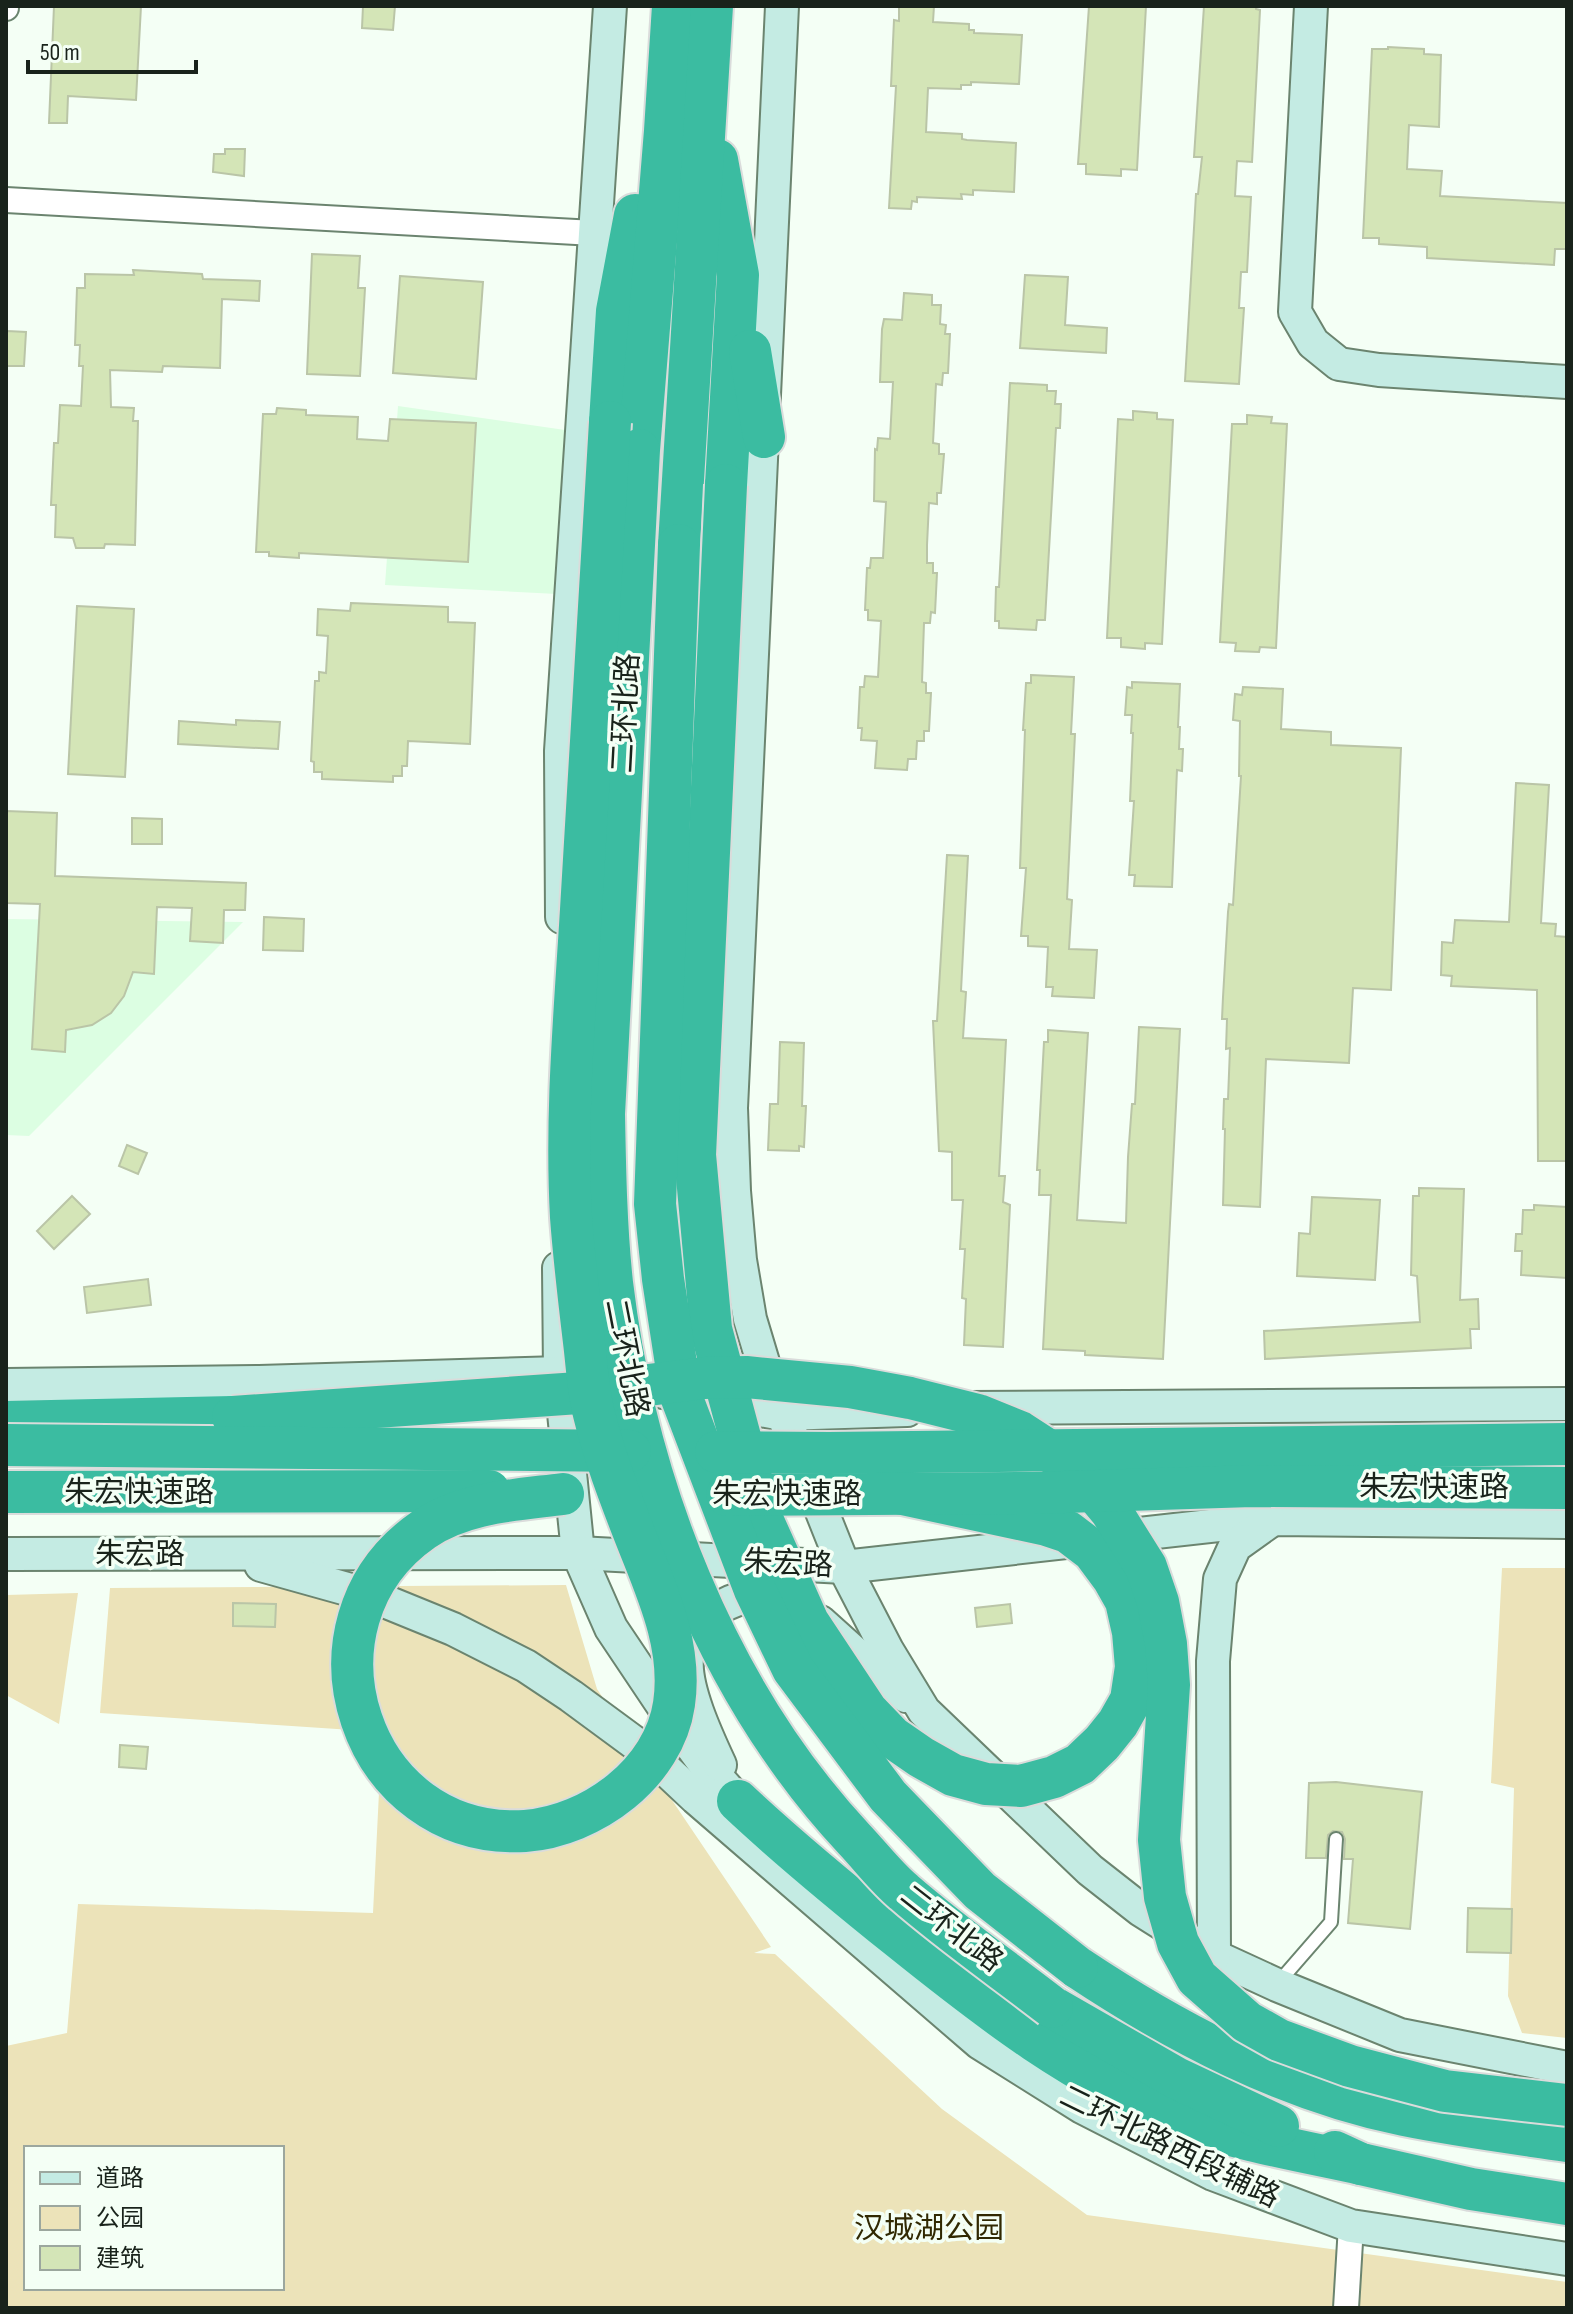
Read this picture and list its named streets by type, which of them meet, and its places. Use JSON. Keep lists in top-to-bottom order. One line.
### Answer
{"streets":{"highway":["二环北路","朱宏快速路"],"main road":["朱宏路","二环北路西段辅路"]},"crossings":[["朱宏路","二环北路西段辅路"]],"parks":["汉城湖公园"],"legend":["道路","公园","建筑"],"scale_bar":"50 m"}
